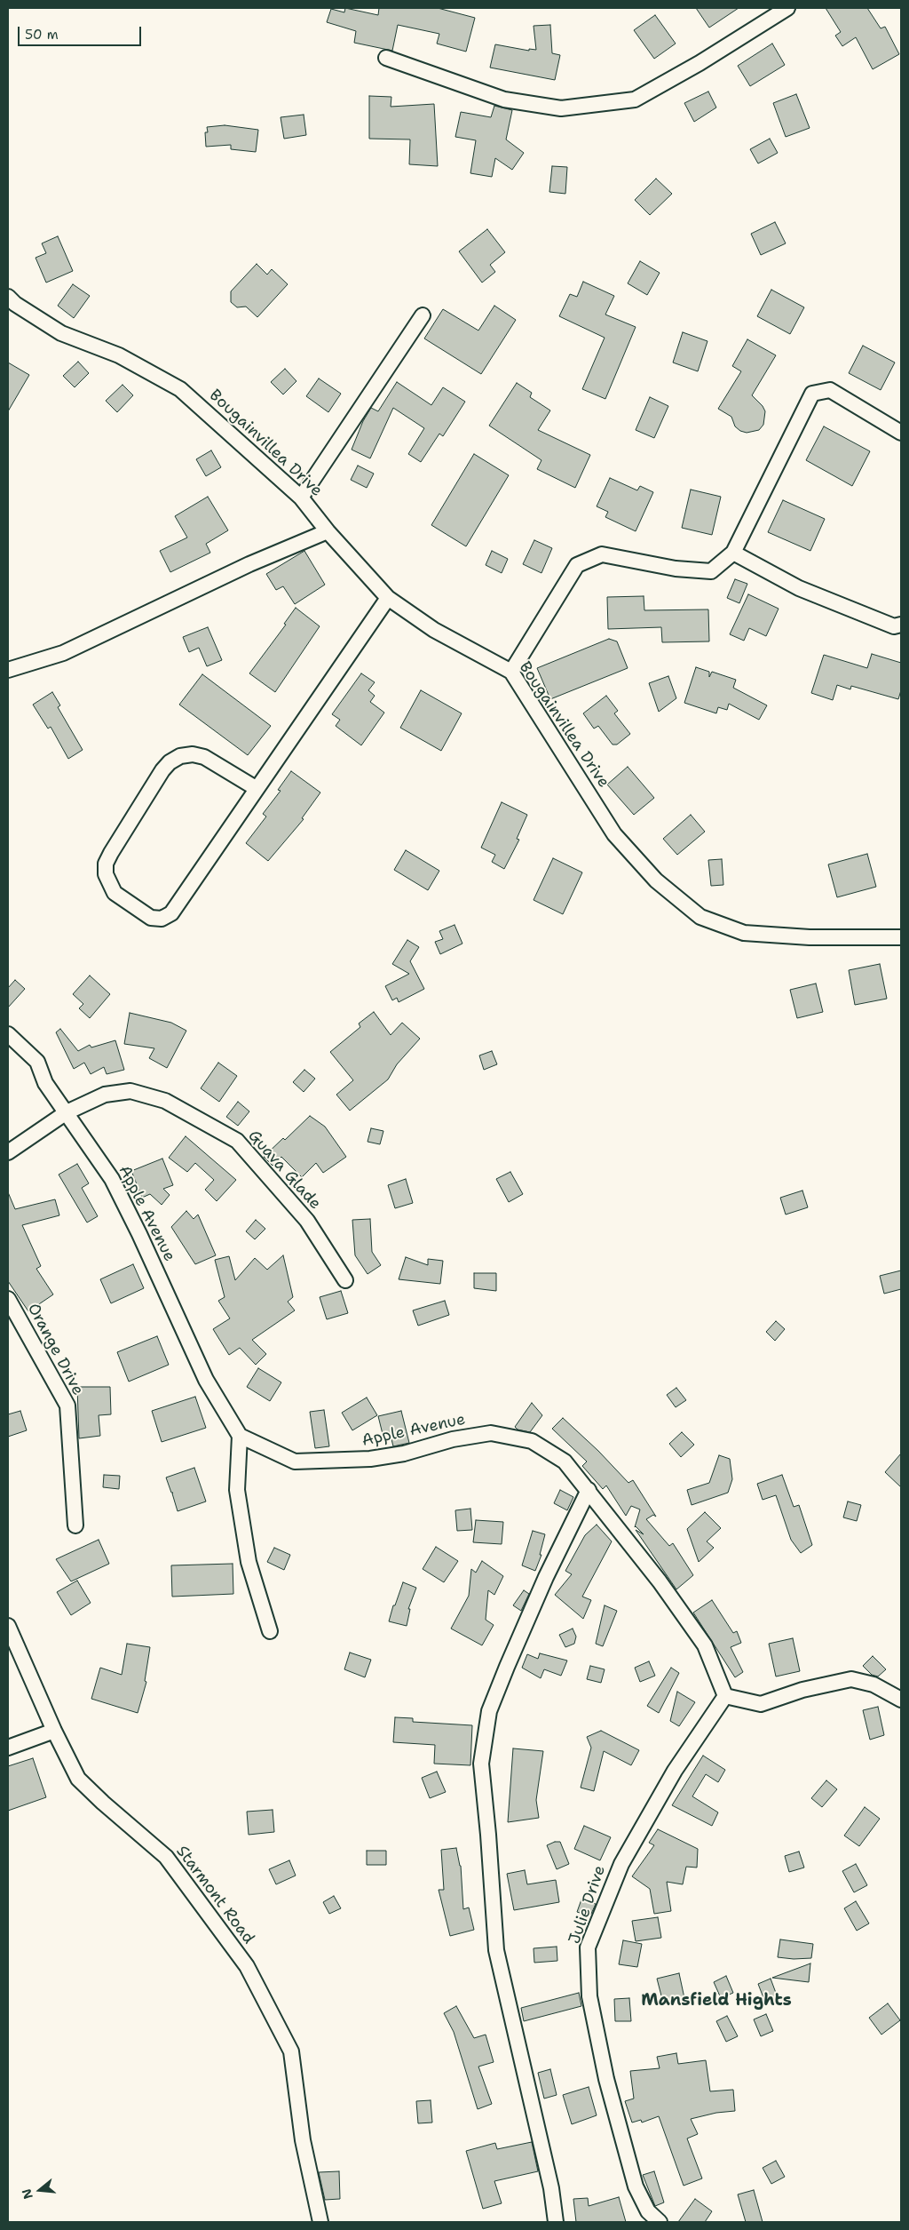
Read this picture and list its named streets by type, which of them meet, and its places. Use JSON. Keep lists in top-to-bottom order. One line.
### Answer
{"streets":{"street":["Bougainvillea Drive","Guava Glade","Apple Avenue","Orange Drive","Starmont Road","Julie Drive"]},"crossings":[["Guava Glade","Apple Avenue"],["Apple Avenue","Julie Drive"]],"districts":["Mansfield Hights"],"scale_bar":"50 m","north":"left"}
